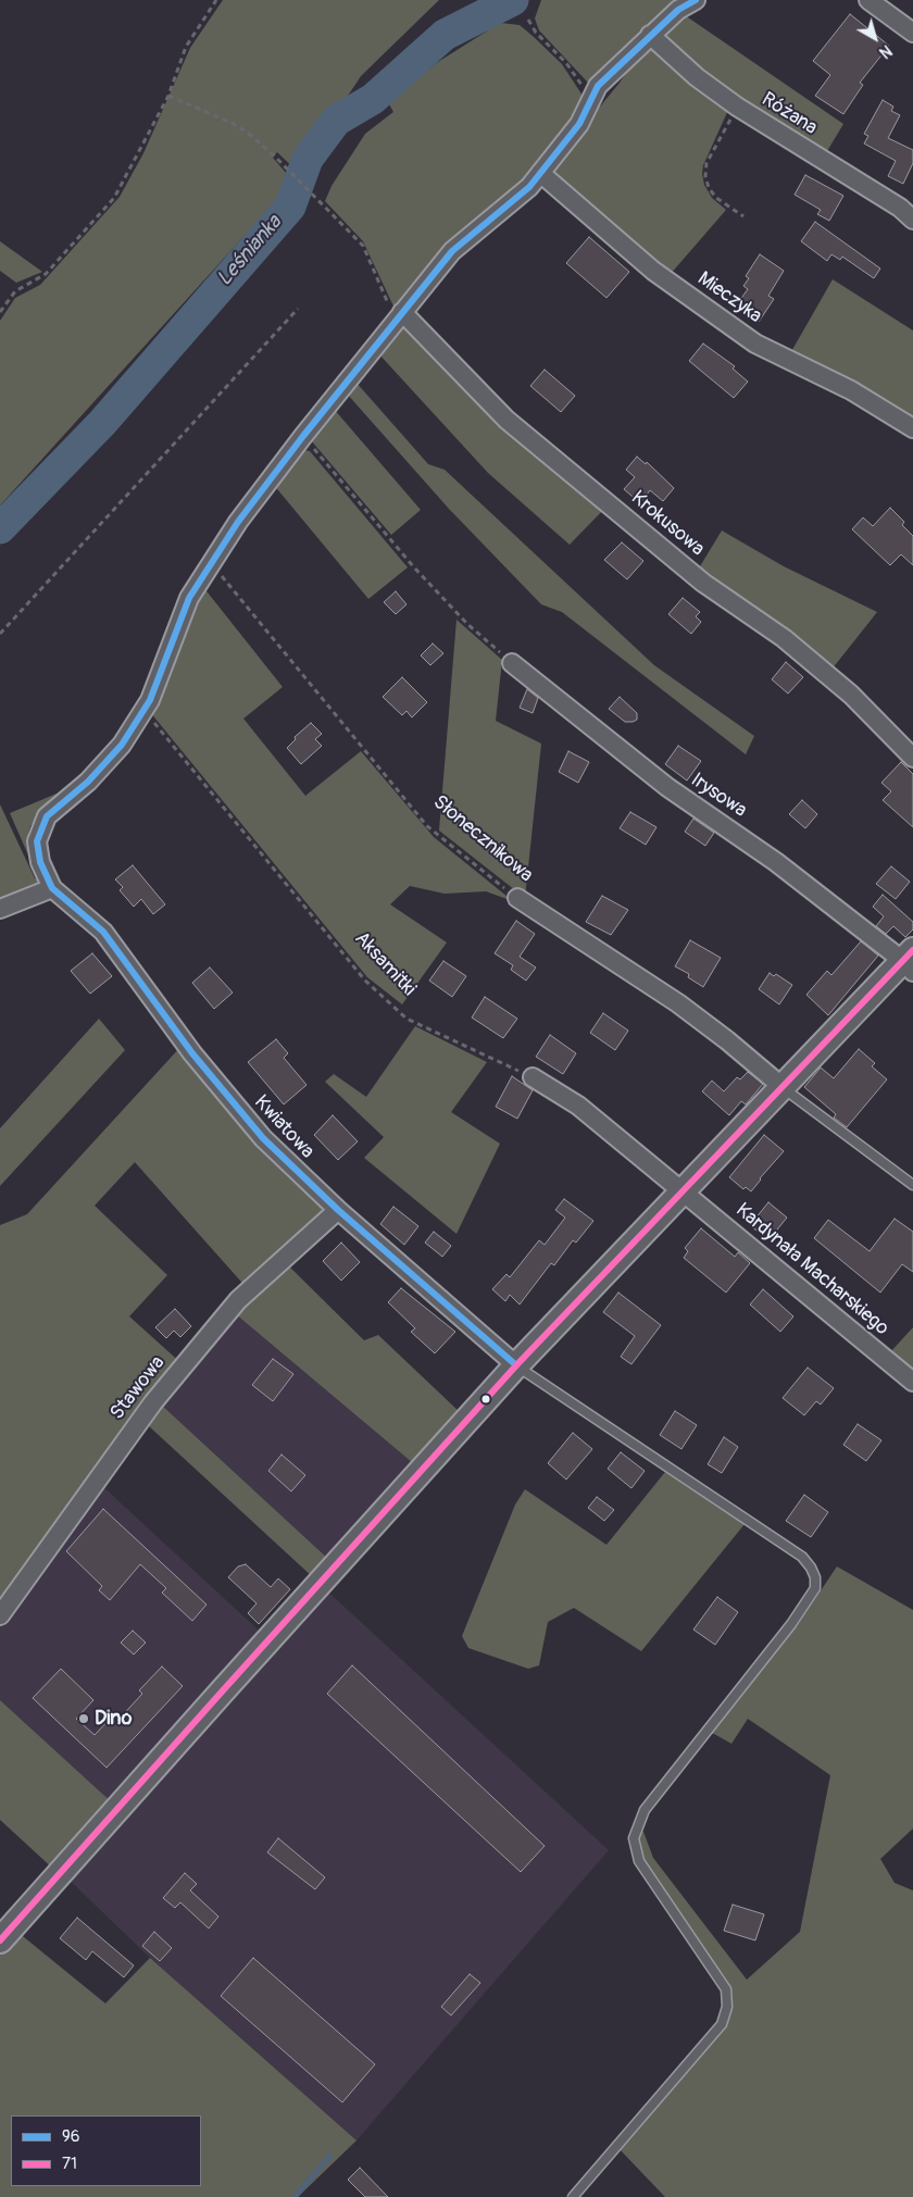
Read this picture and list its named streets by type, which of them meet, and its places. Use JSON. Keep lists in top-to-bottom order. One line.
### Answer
{"streets":{"street":["Różana","Mieczyka","Krokusowa","Irysowa","Słonecznikowa","Kwiatowa","Kardynała Macharskiego","Stawowa"],"path":["Aksamitki"]},"crossings":[["Kwiatowa","Stawowa"]],"water":["Leśnianka"],"places":["Dino"],"lines":["transit line 96","transit line 71"],"legend":["96","71"],"north":"bottom right"}
